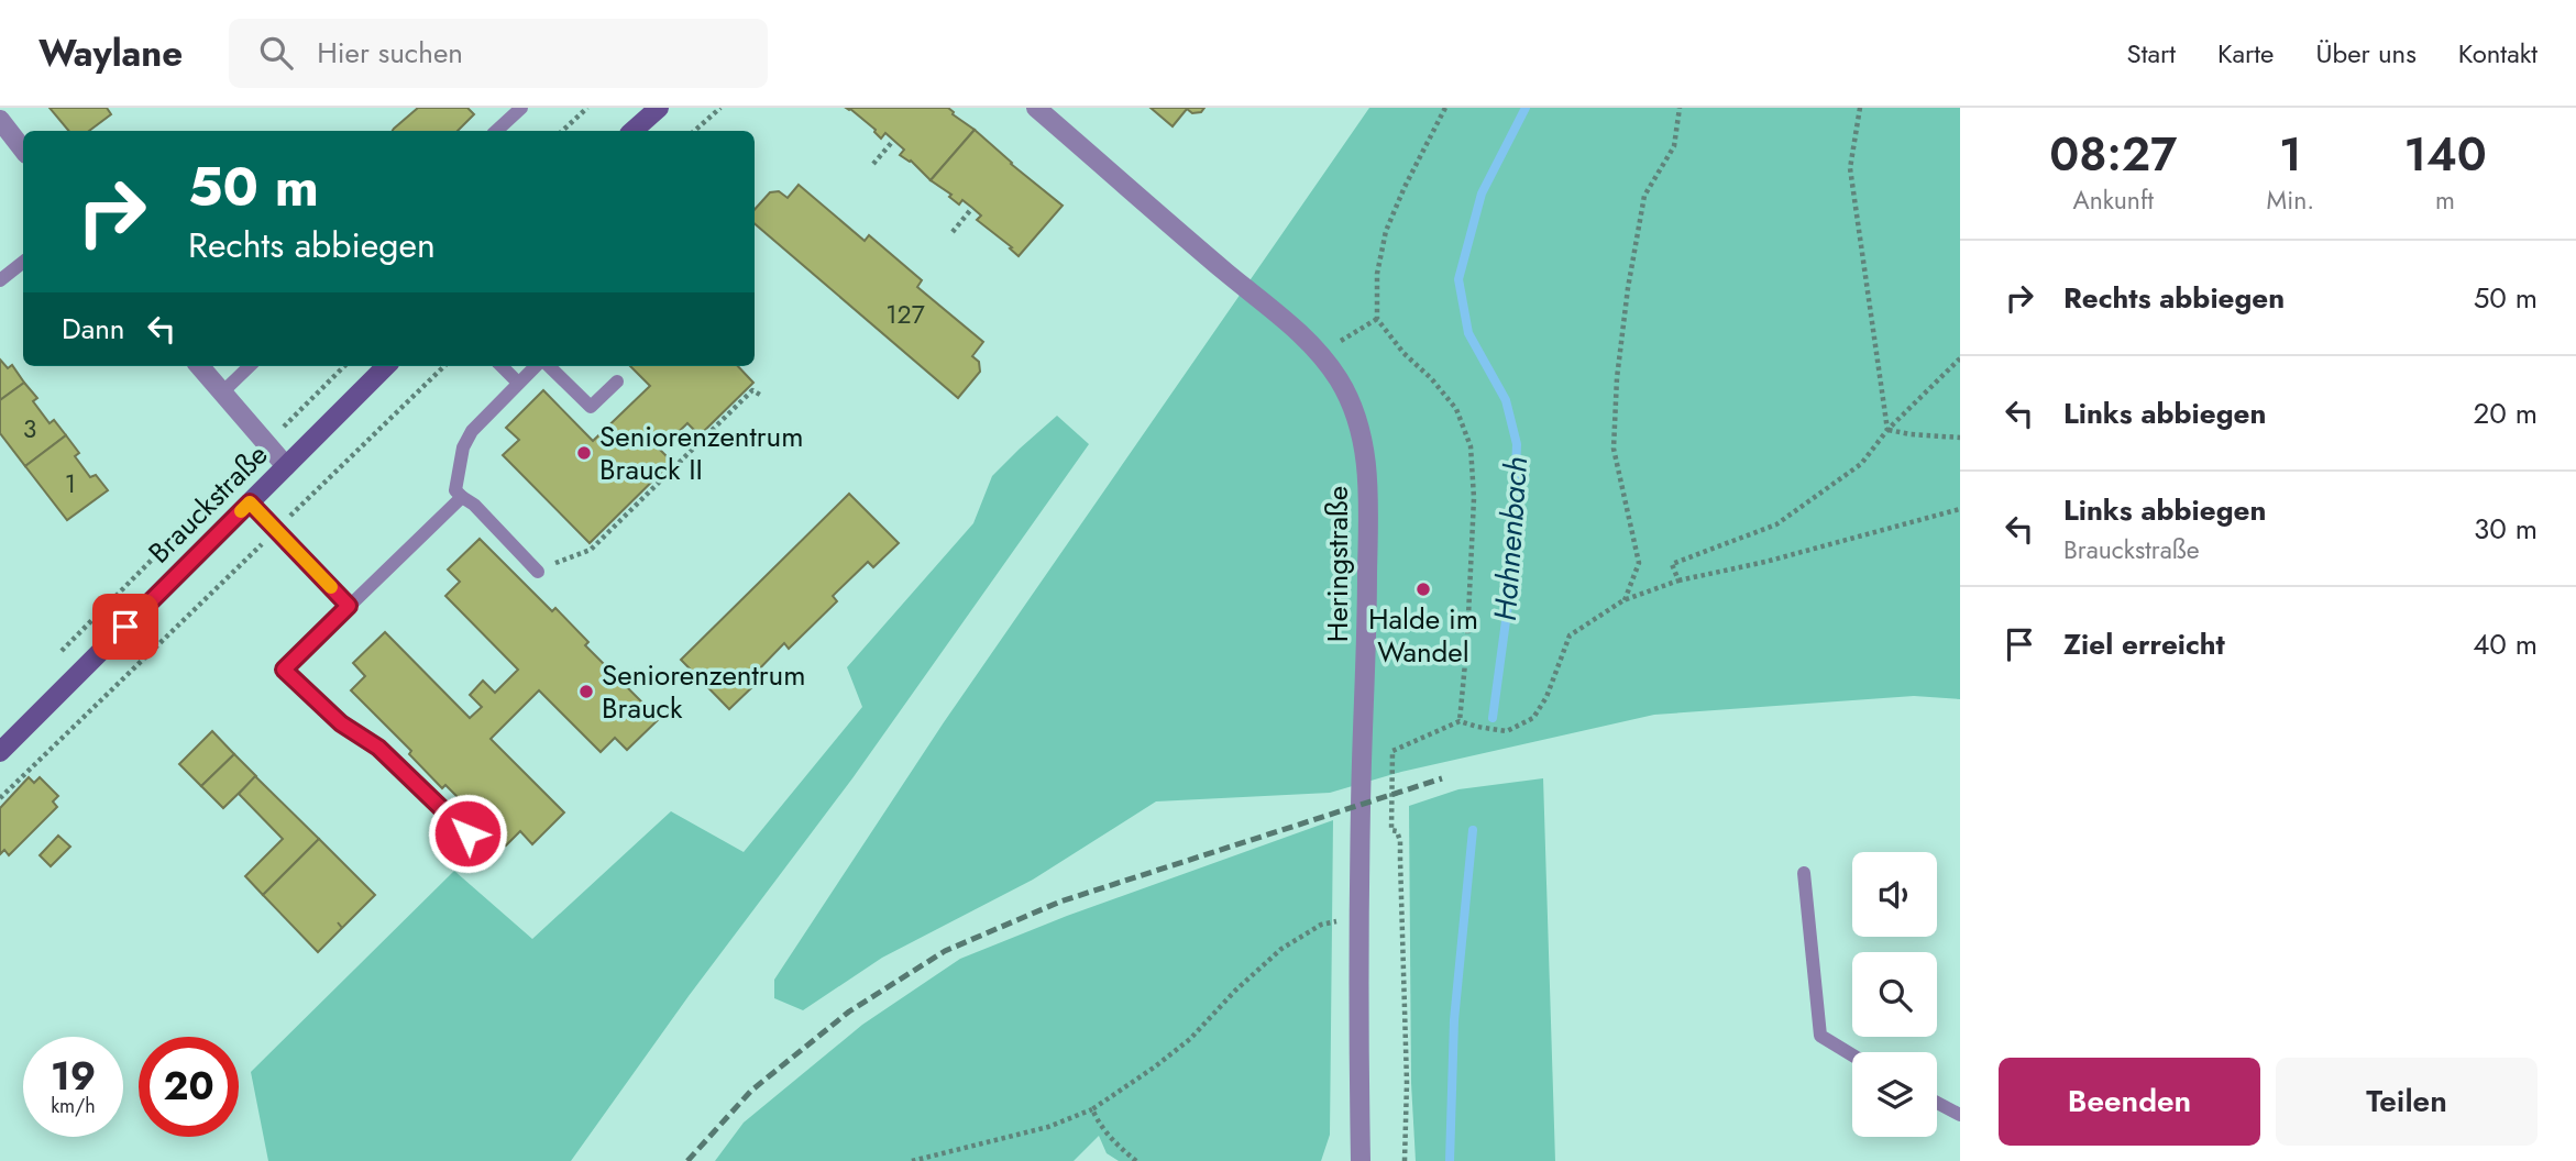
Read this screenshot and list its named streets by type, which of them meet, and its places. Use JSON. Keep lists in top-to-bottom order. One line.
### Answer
{"streets":{"main road":["Brauckstraße"],"street":["Heringstraße"]},"water":["Hahnenbach"],"places":["Seniorenzentrum Brauck II","Halde im Wandel","Seniorenzentrum Brauck"],"house_numbers":["127","3","1"],"page":{"header":"Waylane","search":"Hier suchen","nav":["Start","Karte","Über uns","Kontakt"],"eta":["08:27","Ankunft","1","Min.","140","m"],"turn":["50 m","Rechts abbiegen"],"list":[{"name":"Rechts abbiegen","value":"50 m"},{"name":"Links abbiegen","value":"20 m"},{"name":"Links abbiegen","note":"Brauckstraße","value":"30 m"},{"name":"Ziel erreicht","value":"40 m"}],"then":"Dann","speed":"19 km/h","limit":"20","buttons":["Beenden","Teilen"]}}
